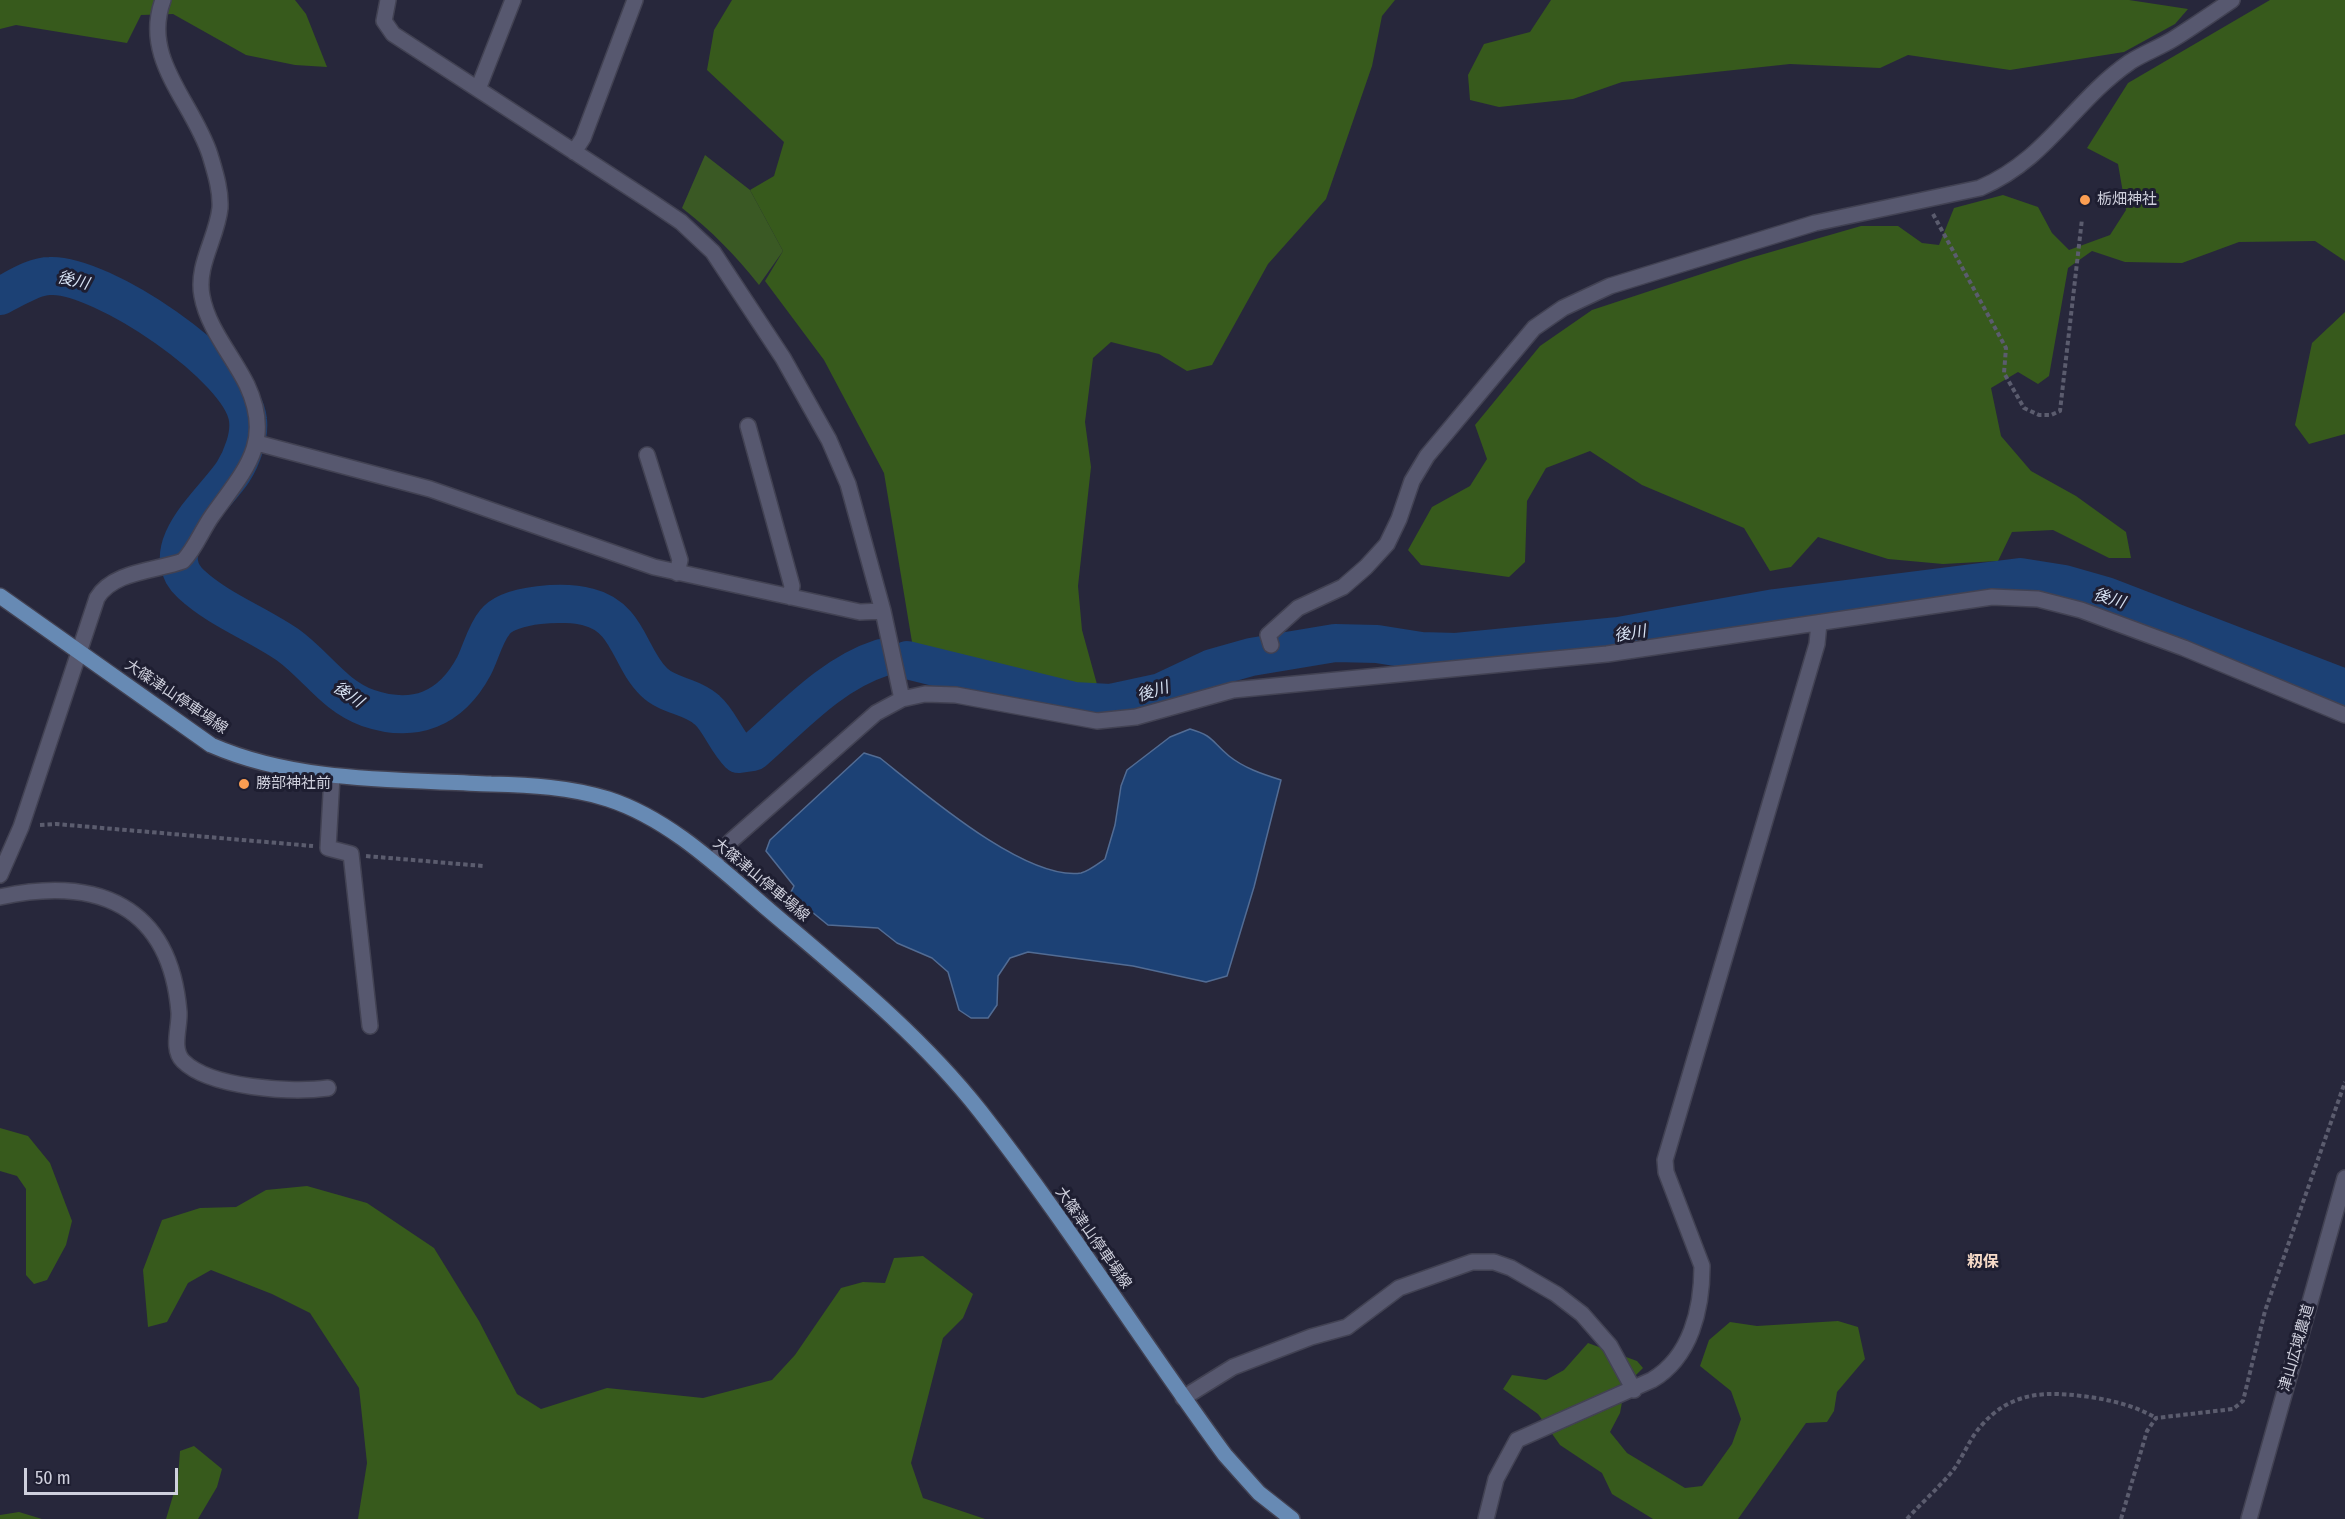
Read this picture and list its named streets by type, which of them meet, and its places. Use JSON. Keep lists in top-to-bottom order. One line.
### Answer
{"streets":{"main road":["大篠津山停車場線"],"street":["津山広域農道"]},"districts":["籾保"],"water":["後川"],"places":["栃畑神社","勝部神社前"],"scale_bar":"50 m"}
